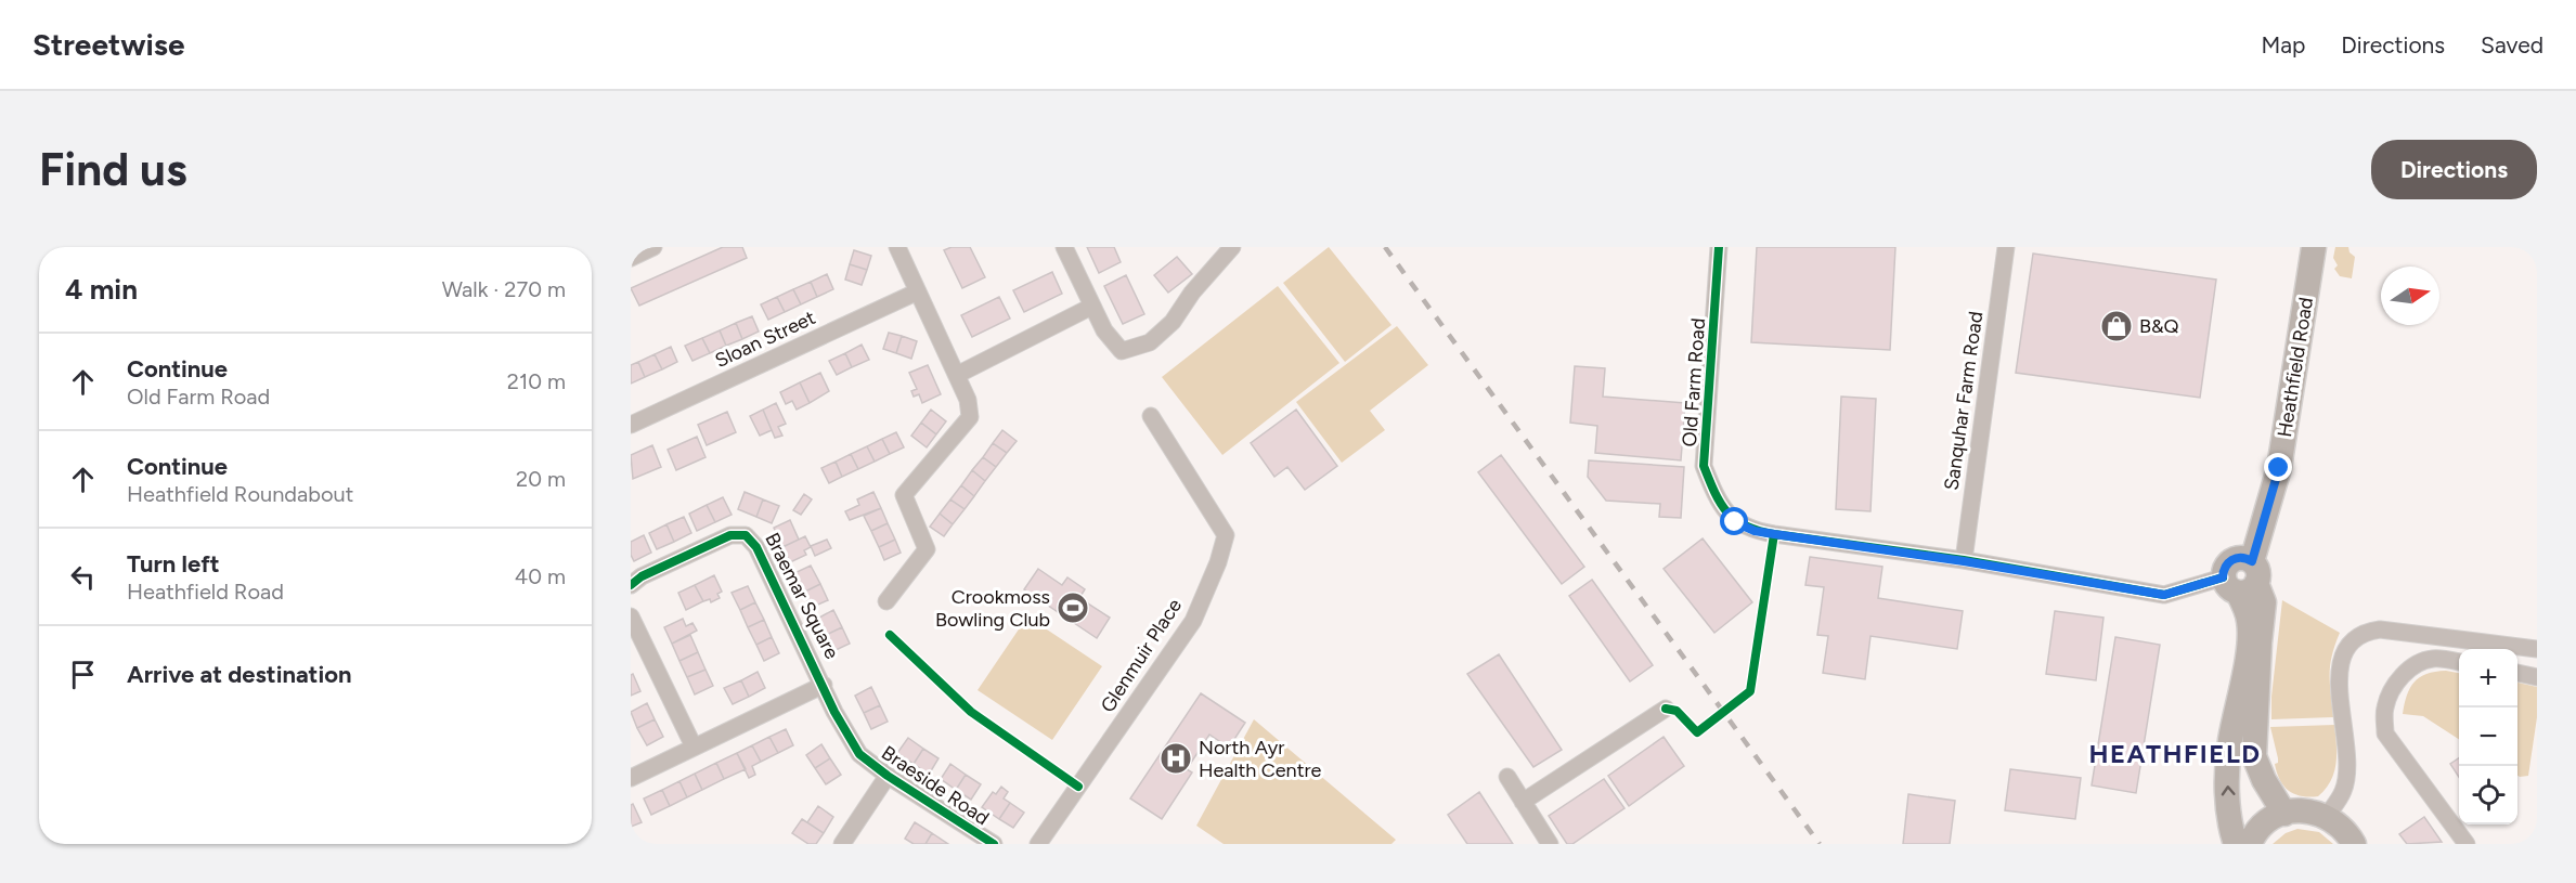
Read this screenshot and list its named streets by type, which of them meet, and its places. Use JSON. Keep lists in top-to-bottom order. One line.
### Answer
{"streets":{"main road":["Heathfield Road"],"street":["Sloan Street","Old Farm Road","Sanquhar Farm Road","Braemar Square","Glenmuir Place","Braeside Road"]},"crossings":[["Heathfield Road","Old Farm Road"],["Old Farm Road","Sanquhar Farm Road"],["Braemar Square","Braeside Road"]],"districts":["HEATHFIELD"],"places":{"shop":["B&Q"],"sports":["Crookmoss Bowling Club"],"hospital":["North Ayr Health Centre"]},"north":"right","page":{"header":"Streetwise","nav":["Map","Directions","Saved"],"buttons":"Directions","title":"Find us","heading":["4 min","Walk · 270 m"],"list":[["Continue","Old Farm Road","210 m"],["Continue","Heathfield Roundabout","20 m"],["Turn left","Heathfield Road","40 m"],"Arrive at destination"],"map_buttons":["+","−"]}}
